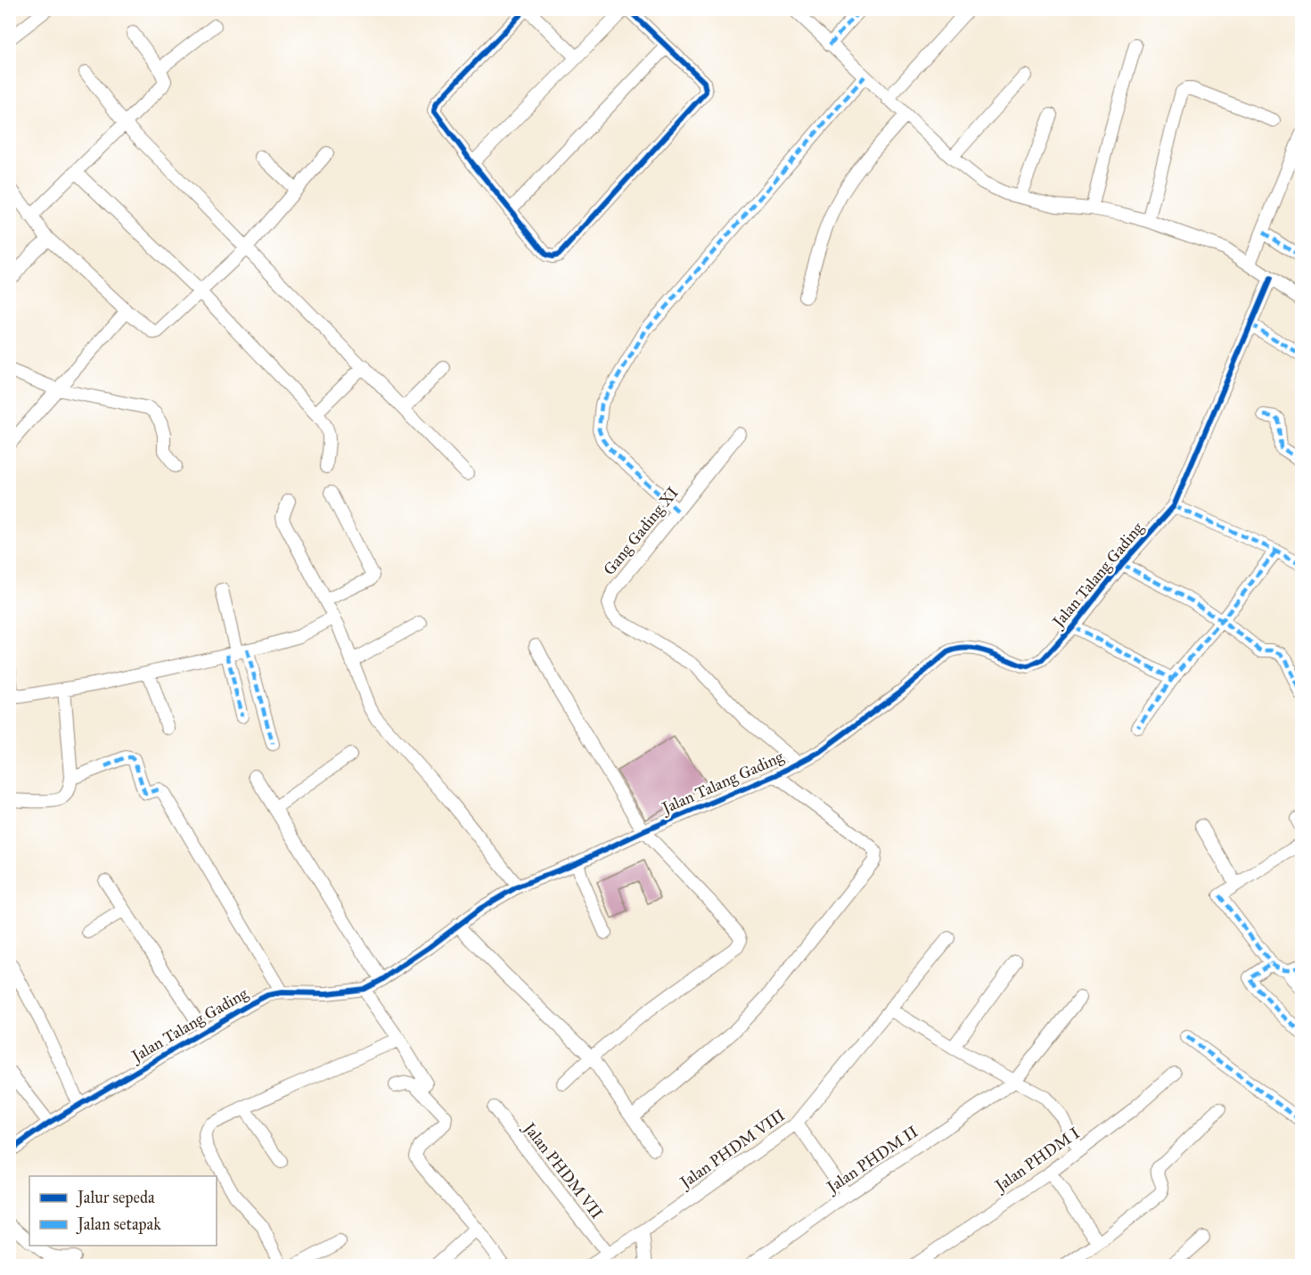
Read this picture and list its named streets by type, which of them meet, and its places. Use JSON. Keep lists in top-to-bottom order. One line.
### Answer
{"streets":{"street":["Gang Gading XI","Jalan Talang Gading","Jalan PHDM VIII","Jalan PHDM II","Jalan PHDM I","Jalan PHDM VII"]},"crossings":[["Gang Gading XI","Jalan Talang Gading"],["Jalan PHDM VIII","Jalan PHDM VII"]],"legend":["Jalur sepeda","Jalan setapak"]}
